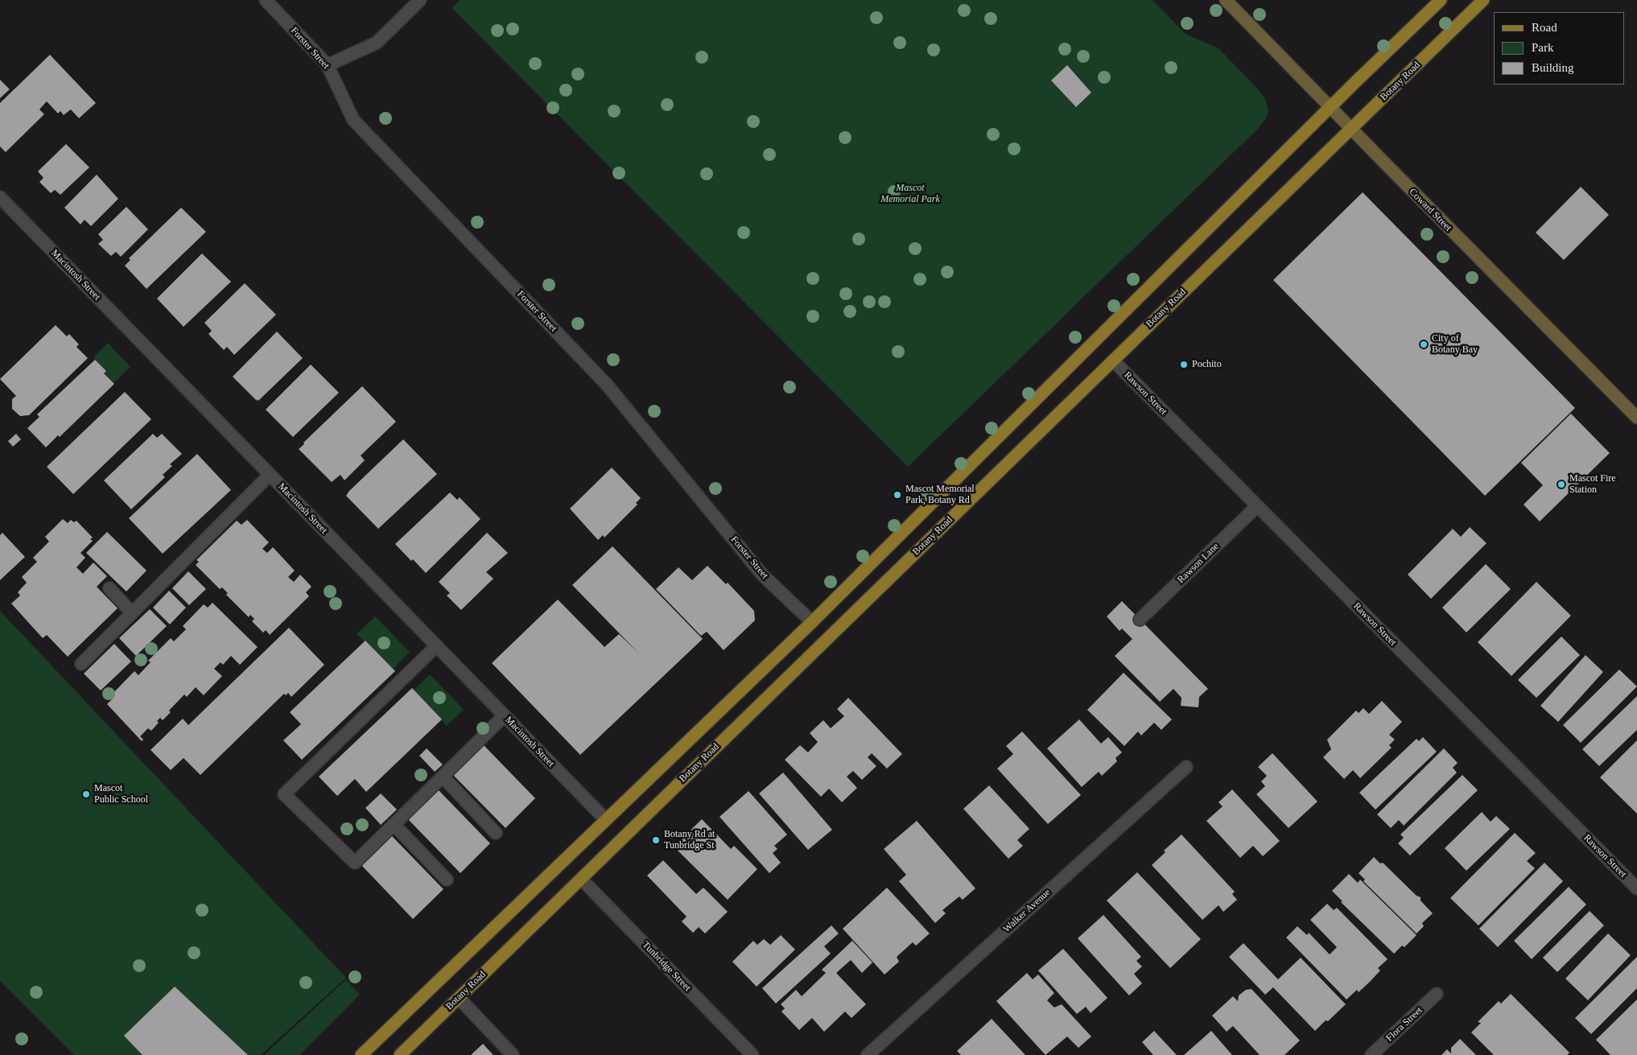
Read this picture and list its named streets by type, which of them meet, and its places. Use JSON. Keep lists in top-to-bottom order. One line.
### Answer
{"streets":{"main road":["Botany Road"],"street":["Forster Street","Coward Street","Macintosh Street","Rawson Street","Rawson Lane","Walker Avenue","Tunbridge Street","Flora Street"]},"crossings":[["Botany Road","Coward Street"],["Botany Road","Rawson Street"],["Botany Road","Tunbridge Street"],["Rawson Street","Rawson Lane"]],"parks":["Mascot Memorial Park"],"places":["City of Botany Bay","Pochito","Mascot Fire Station","Mascot Memorial Park, Botany Rd","Mascot Public School","Botany Rd at Tunbridge St"],"legend":["Road","Park","Building"]}
